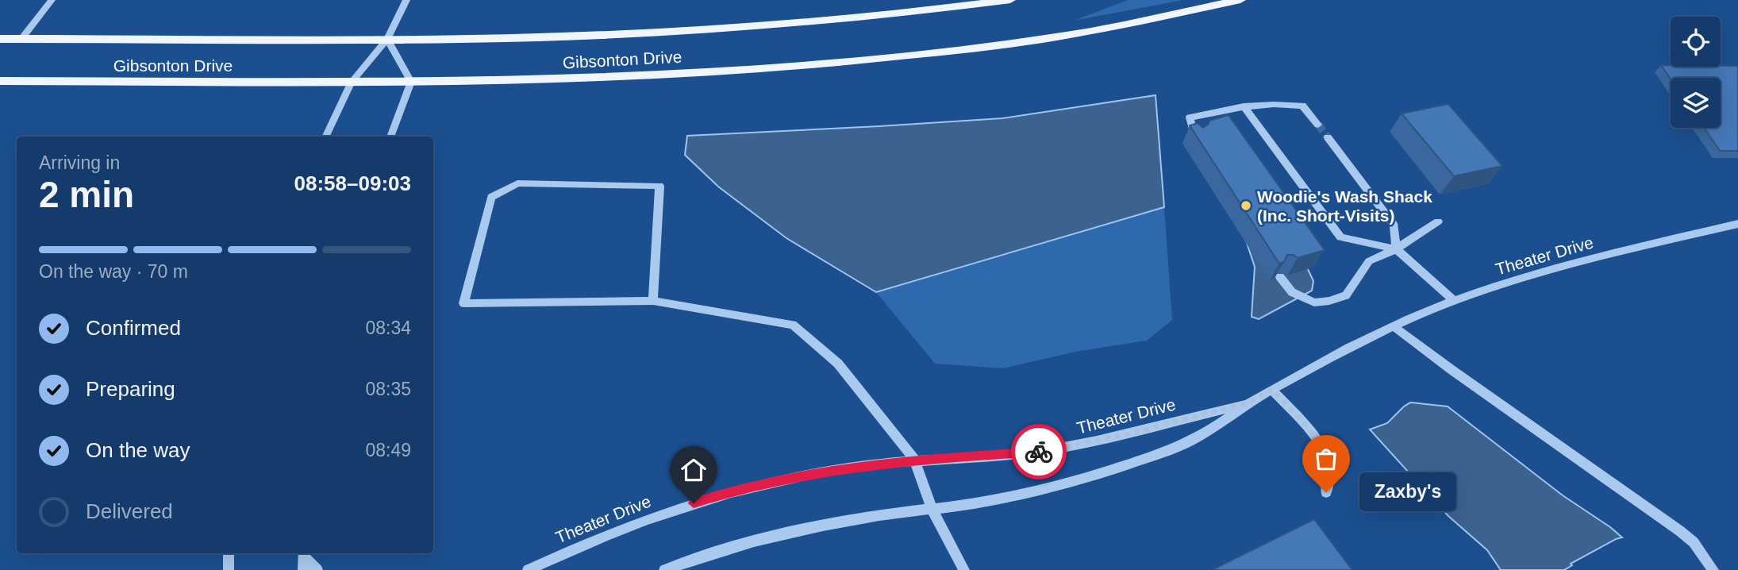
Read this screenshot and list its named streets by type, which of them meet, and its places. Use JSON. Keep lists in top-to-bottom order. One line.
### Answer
{"streets":{"main road":["Gibsonton Drive"],"street":["Theater Drive"]},"places":["Woodie's Wash Shack (Inc. Short-Visits)","Zaxby's"],"page":{"heading":["2 min","Arriving in","08:58–09:03"],"bar":"On the way · 70 m","list":[["Confirmed","08:34"],["Preparing","08:35"],["On the way","08:49"],"Delivered"],"bubble":"Zaxby's"}}
